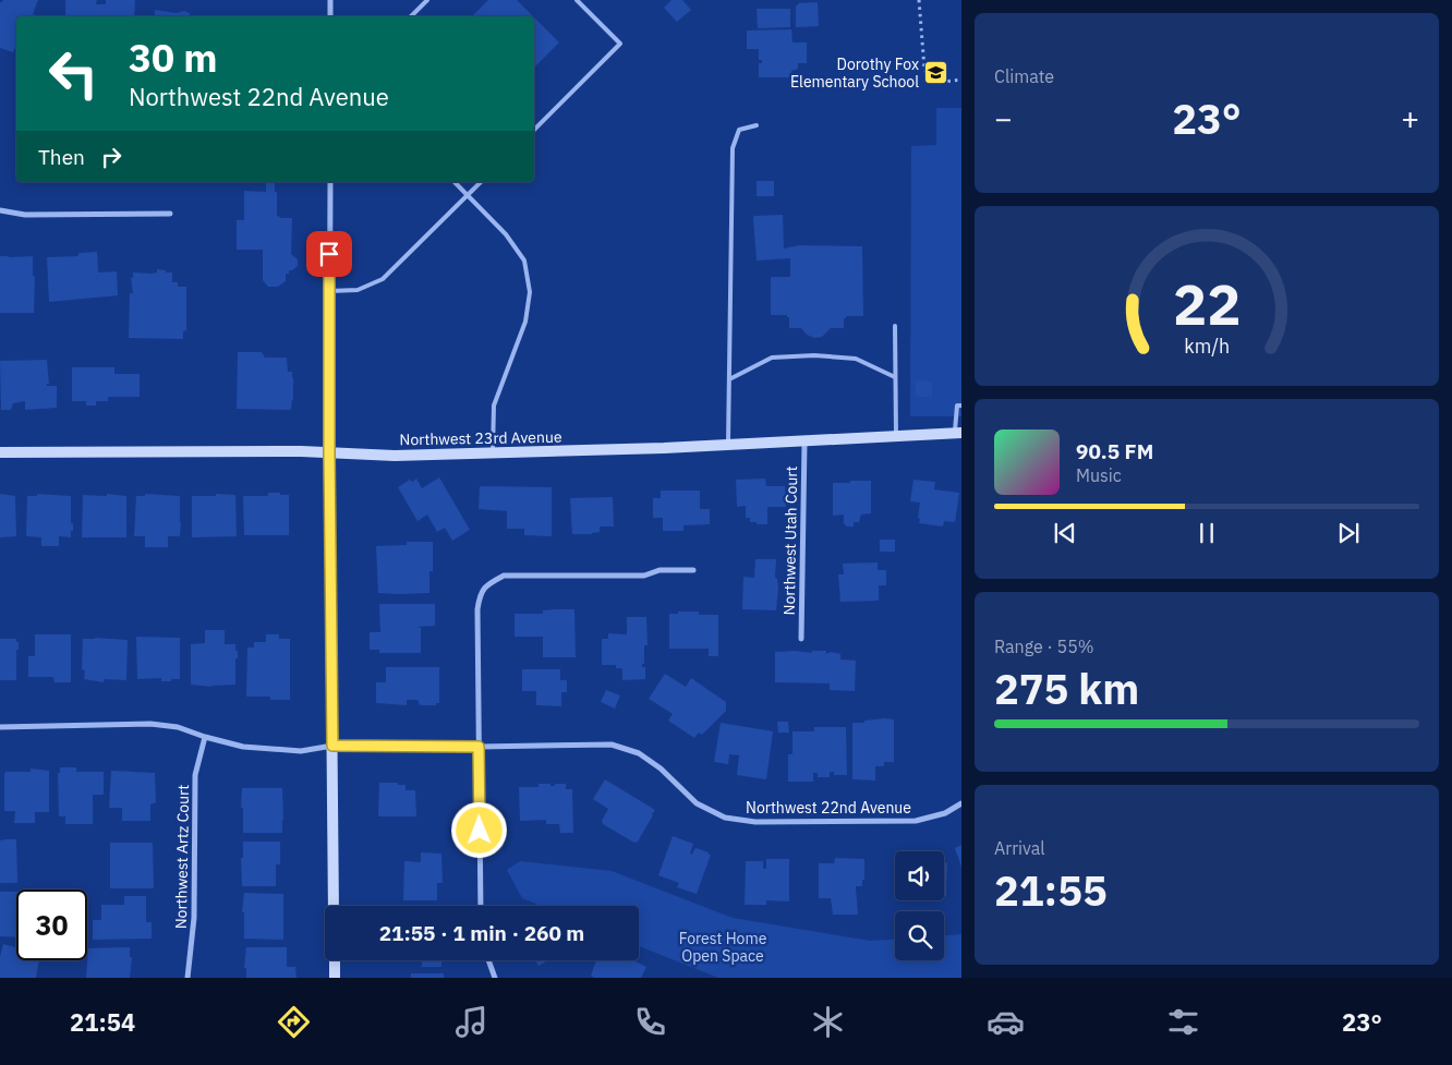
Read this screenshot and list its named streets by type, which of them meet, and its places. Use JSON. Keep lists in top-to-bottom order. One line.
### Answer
{"streets":{"street":["Northwest 23rd Avenue","Northwest Utah Court","Northwest 22nd Avenue","Northwest Artz Court"]},"crossings":[["Northwest 23rd Avenue","Northwest Utah Court"],["Northwest 22nd Avenue","Northwest Artz Court"]],"parks":["Forest Home Open Space"],"places":{"school or university":["Dorothy Fox Elementary School"]},"page":{"tile":["Climate",["Range · 55%","275 km"],["Arrival","21:55"]],"turn":["30 m","Northwest 22nd Avenue"],"heat":["−","23°","+"],"then":"Then","song":["90.5 FM","Music"],"limit":"30","trip":"21:55 · 1 min · 260 m","tabs":["21:54","23°"],"gauge":["22","km/h"]}}
